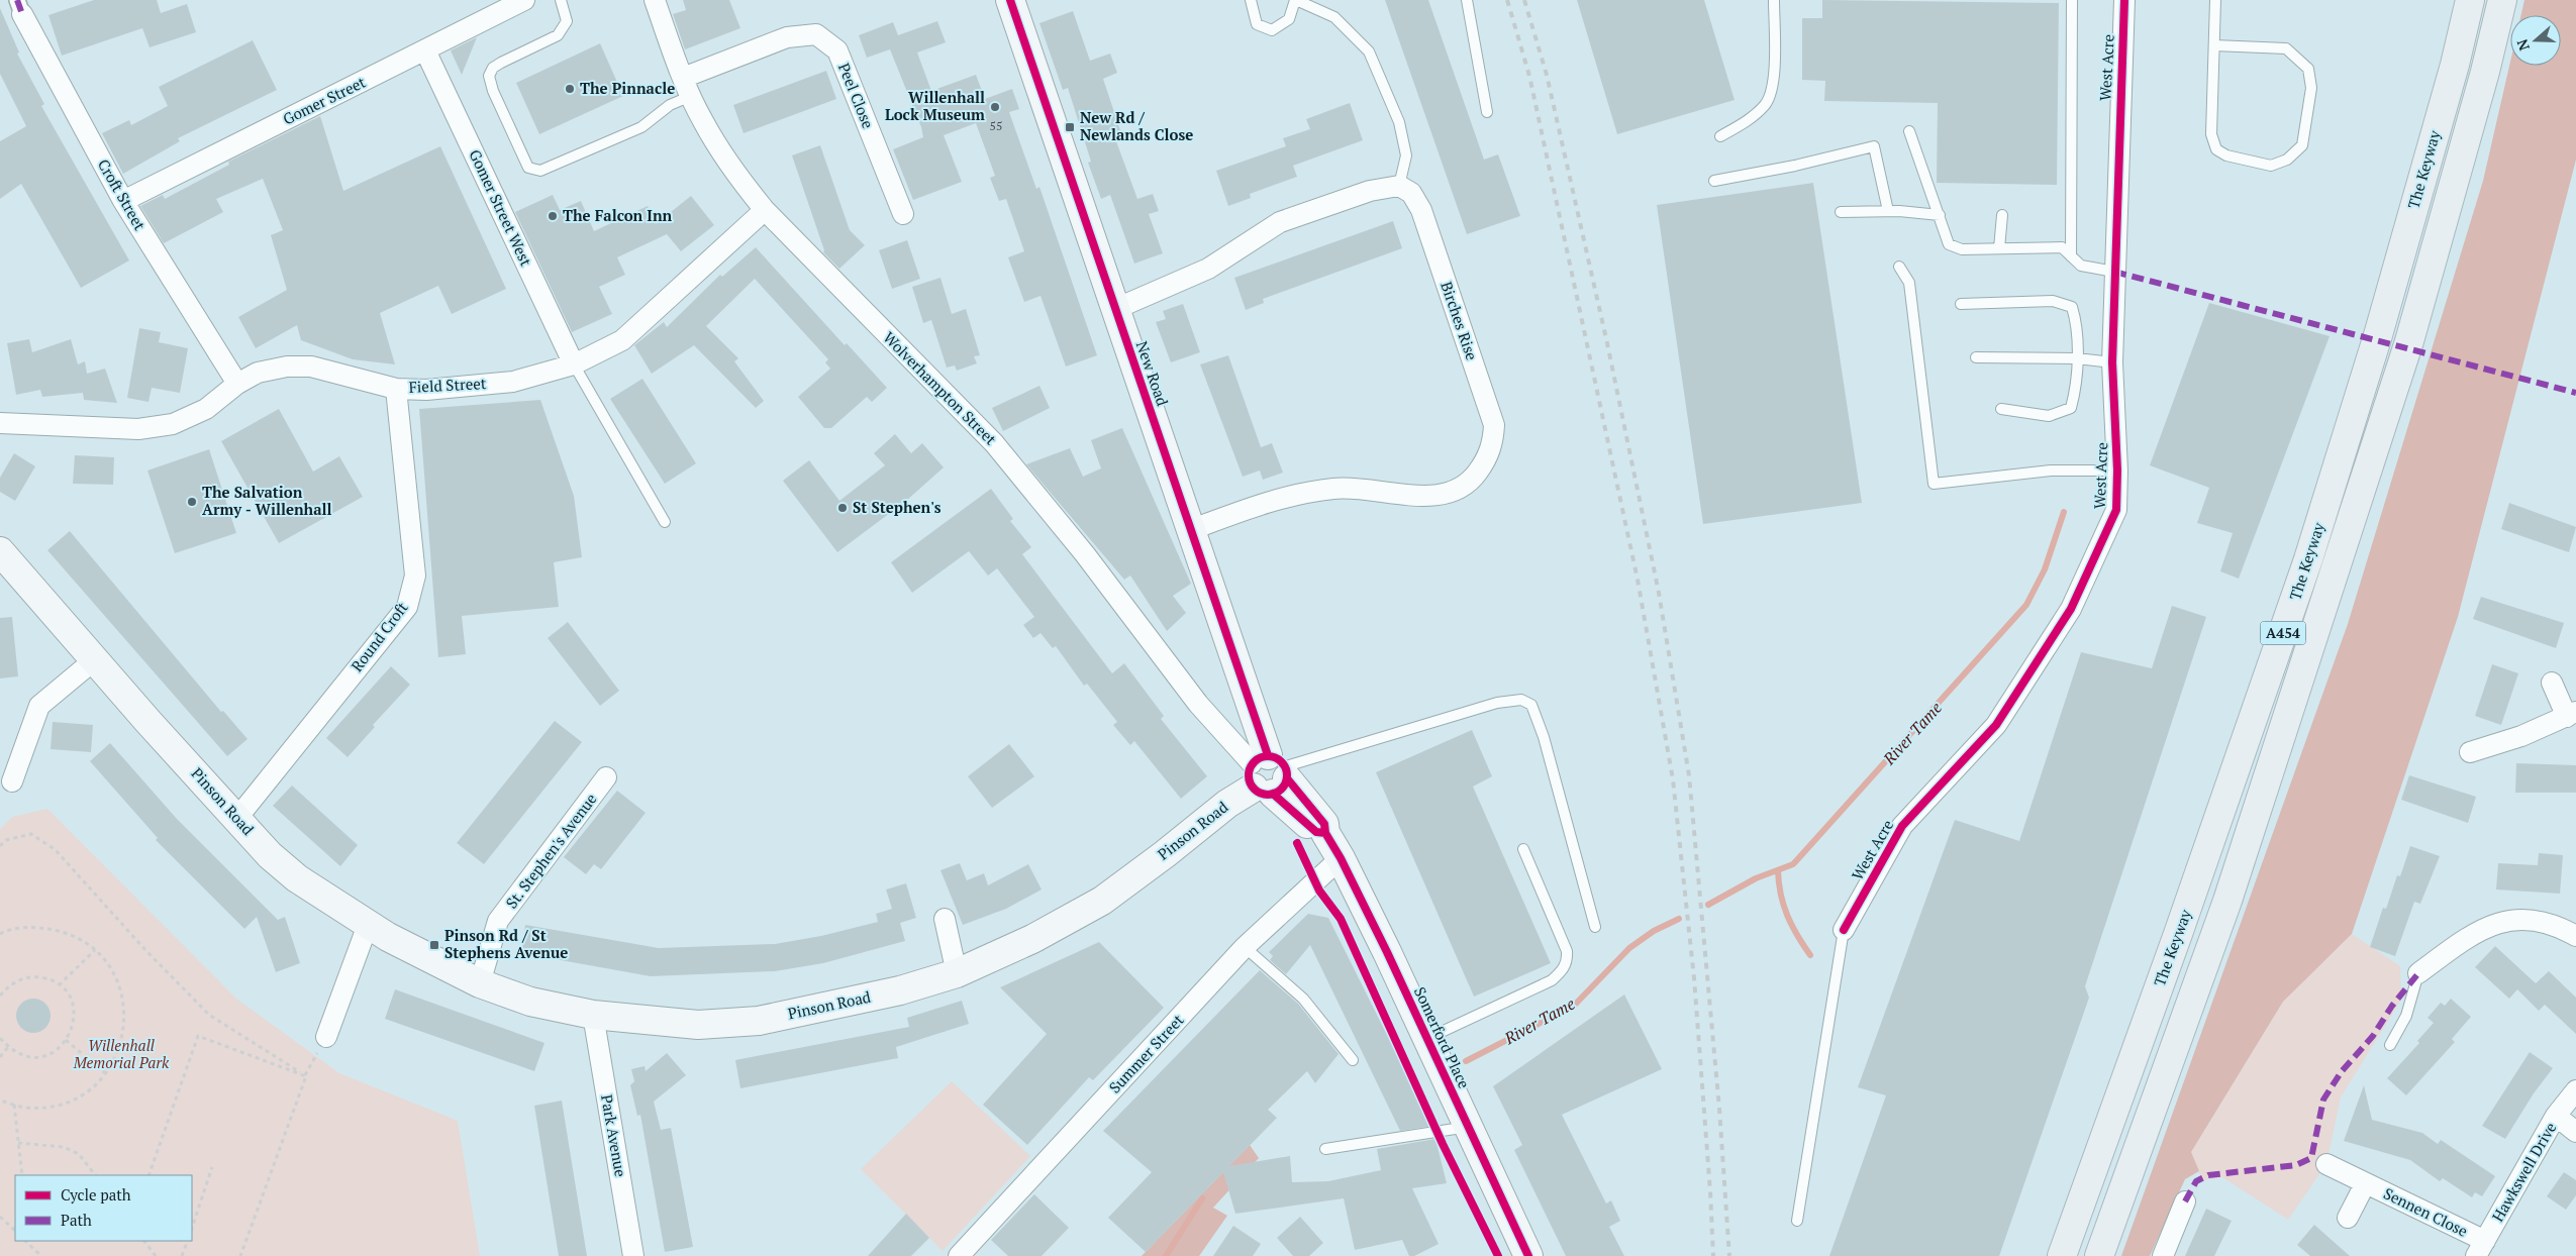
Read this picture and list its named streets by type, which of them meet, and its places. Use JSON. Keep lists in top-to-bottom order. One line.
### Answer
{"streets":{"highway":["The Keyway","A454"],"main road":["New Road","Pinson Road","Somerford Place"],"street":["West Acre","Peel Close","Gomer Street","Croft Street","Gomer Street West","Birches Rise","Field Street","Wolverhampton Street","Round Croft","St. Stephen's Avenue","Summer Street","Park Avenue","Hawkswell Drive","Sennen Close"]},"crossings":[["Peel Close","Wolverhampton Street"],["Gomer Street","Croft Street"],["Gomer Street","Gomer Street West"],["Croft Street","Field Street"],["Gomer Street West","Field Street"],["Birches Rise","New Road"],["New Road","Wolverhampton Street"],["New Road","Pinson Road"],["New Road","Somerford Place"],["Field Street","Wolverhampton Street"],["Field Street","Round Croft"],["Wolverhampton Street","Pinson Road"],["Wolverhampton Street","Somerford Place"],["Round Croft","Pinson Road"],["Pinson Road","St. Stephen's Avenue"],["Pinson Road","Somerford Place"],["Pinson Road","Park Avenue"],["Somerford Place","Summer Street"],["Hawkswell Drive","Sennen Close"]],"water":["River Tame"],"parks":["Willenhall Memorial Park"],"places":{"other":["The Pinnacle","Willenhall Lock Museum","The Falcon Inn","The Salvation Army - Willenhall","St Stephen's"],"transit":["New Rd / Newlands Close","Pinson Rd / St Stephens Avenue"]},"house_numbers":["55"],"legend":["Cycle path","Path"],"north":"left"}
